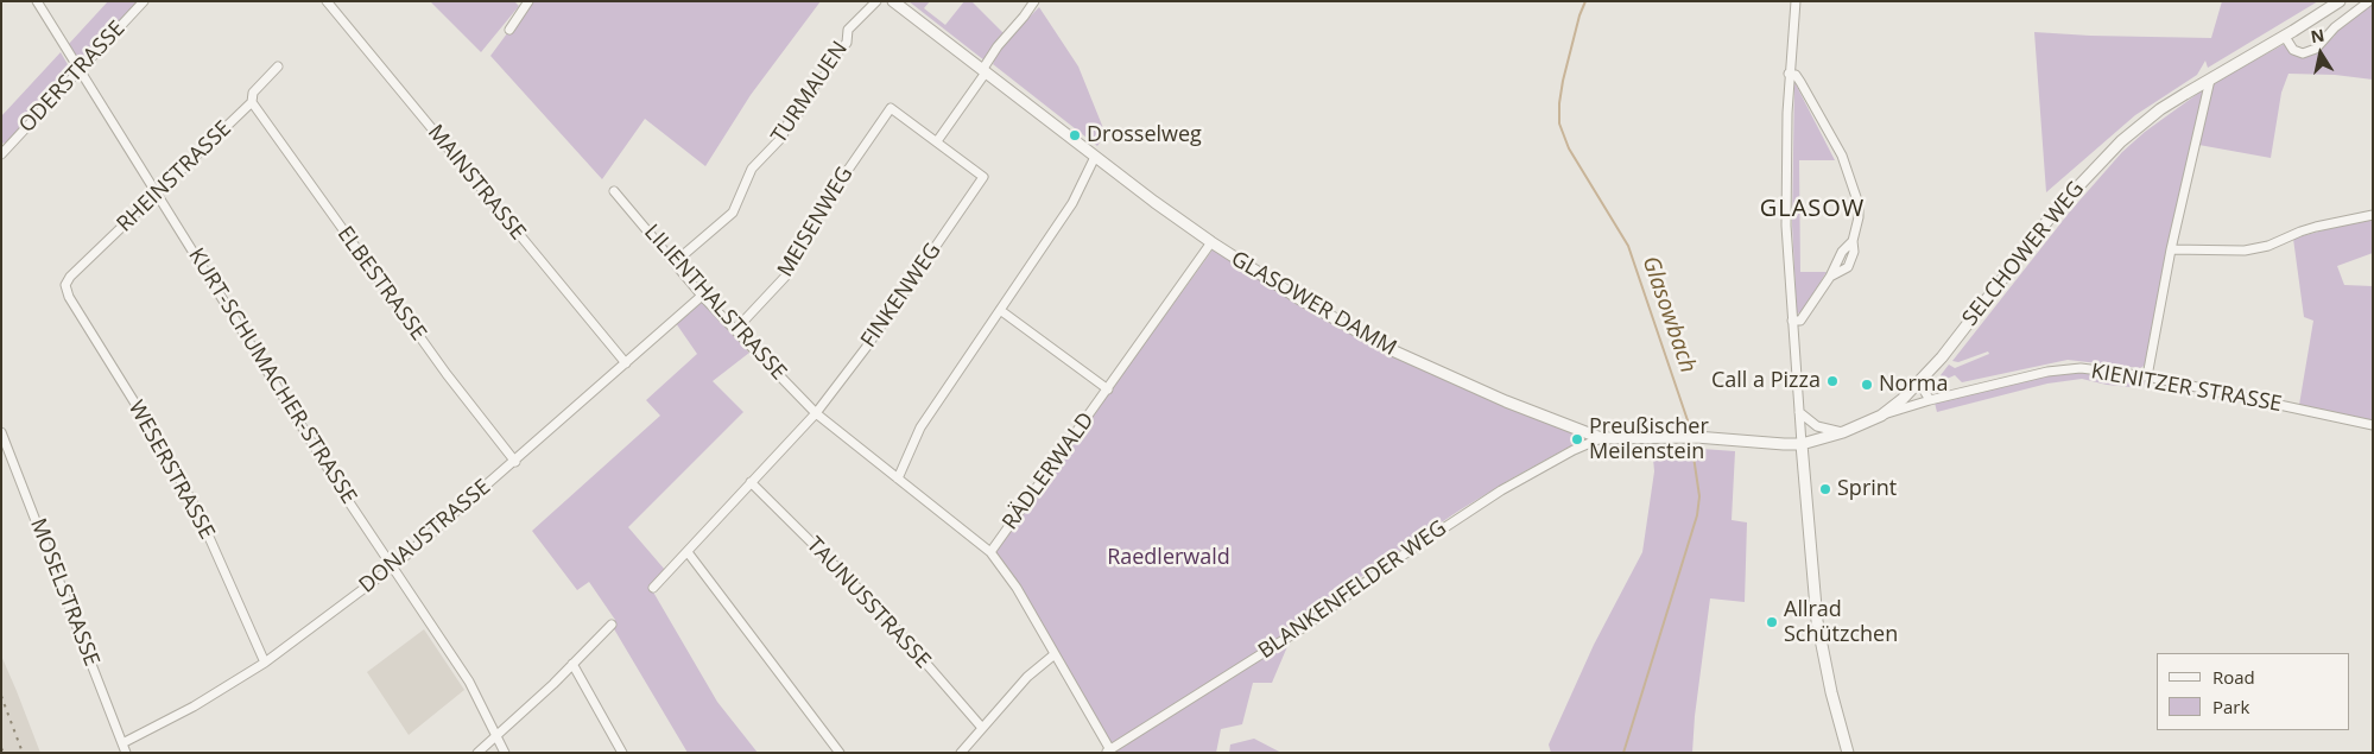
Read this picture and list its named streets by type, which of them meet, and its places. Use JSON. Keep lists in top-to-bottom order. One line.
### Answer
{"streets":{"street":["ODERSTRASSE","TURMAUEN","RHEINSTRASSE","MAINSTRASSE","MEISENWEG","SELCHOWER WEG","ELBESTRASSE","FINKENWEG","LILIENTHALSTRASSE","GLASOWER DAMM","KURT-SCHUMACHER-STRASSE","KIENITZER STRASSE","WESERSTRASSE","RÄDLERWALD","DONAUSTRASSE","BLANKENFELDER WEG","MOSELSTRASSE","TAUNUSSTRASSE"]},"crossings":[["ODERSTRASSE","KURT-SCHUMACHER-STRASSE"],["TURMAUEN","LILIENTHALSTRASSE"],["RHEINSTRASSE","ELBESTRASSE"],["RHEINSTRASSE","KURT-SCHUMACHER-STRASSE"],["RHEINSTRASSE","WESERSTRASSE"],["MAINSTRASSE","DONAUSTRASSE"],["MEISENWEG","FINKENWEG"],["MEISENWEG","LILIENTHALSTRASSE"],["SELCHOWER WEG","GLASOWER DAMM"],["SELCHOWER WEG","KIENITZER STRASSE"],["ELBESTRASSE","DONAUSTRASSE"],["FINKENWEG","LILIENTHALSTRASSE"],["FINKENWEG","TAUNUSSTRASSE"],["LILIENTHALSTRASSE","RÄDLERWALD"],["LILIENTHALSTRASSE","DONAUSTRASSE"],["LILIENTHALSTRASSE","BLANKENFELDER WEG"],["GLASOWER DAMM","RÄDLERWALD"],["GLASOWER DAMM","BLANKENFELDER WEG"],["KURT-SCHUMACHER-STRASSE","DONAUSTRASSE"],["WESERSTRASSE","DONAUSTRASSE"],["DONAUSTRASSE","MOSELSTRASSE"]],"districts":["GLASOW"],"water":["Glasowbach"],"parks":["Raedlerwald"],"places":["Drosselweg","Call a Pizza","Norma","Preußischer Meilenstein","Sprint","Allrad Schützchen"],"legend":["Road","Park"],"north":"top"}
